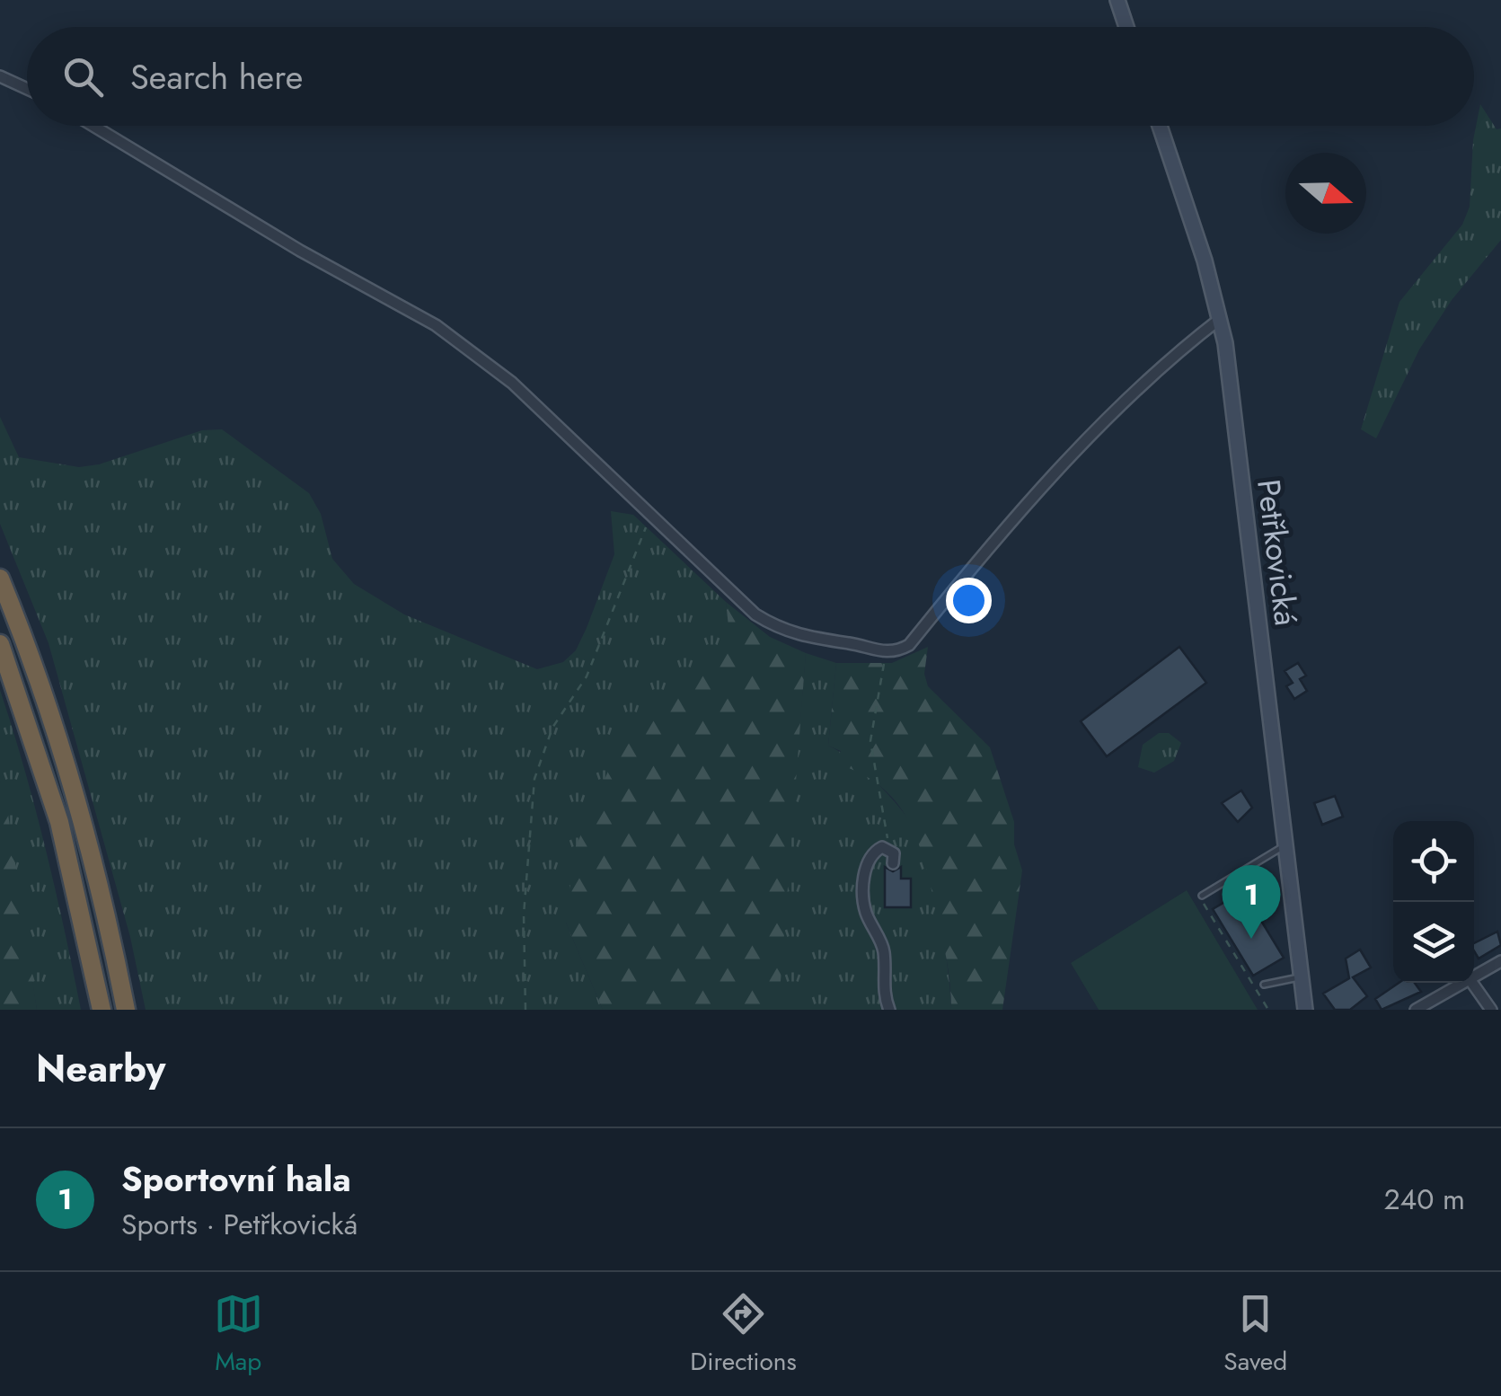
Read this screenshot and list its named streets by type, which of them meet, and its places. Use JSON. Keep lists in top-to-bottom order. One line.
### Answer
{"streets":{"street":["Petřkovická"]},"north":"right","page":{"search":"Search here","pins":"1","heading":"Nearby","list":[{"mark":"1","name":"Sportovní hala","note":"Sports · Petřkovická","value":"240 m"}],"nav":["Map","Directions","Saved"]}}
